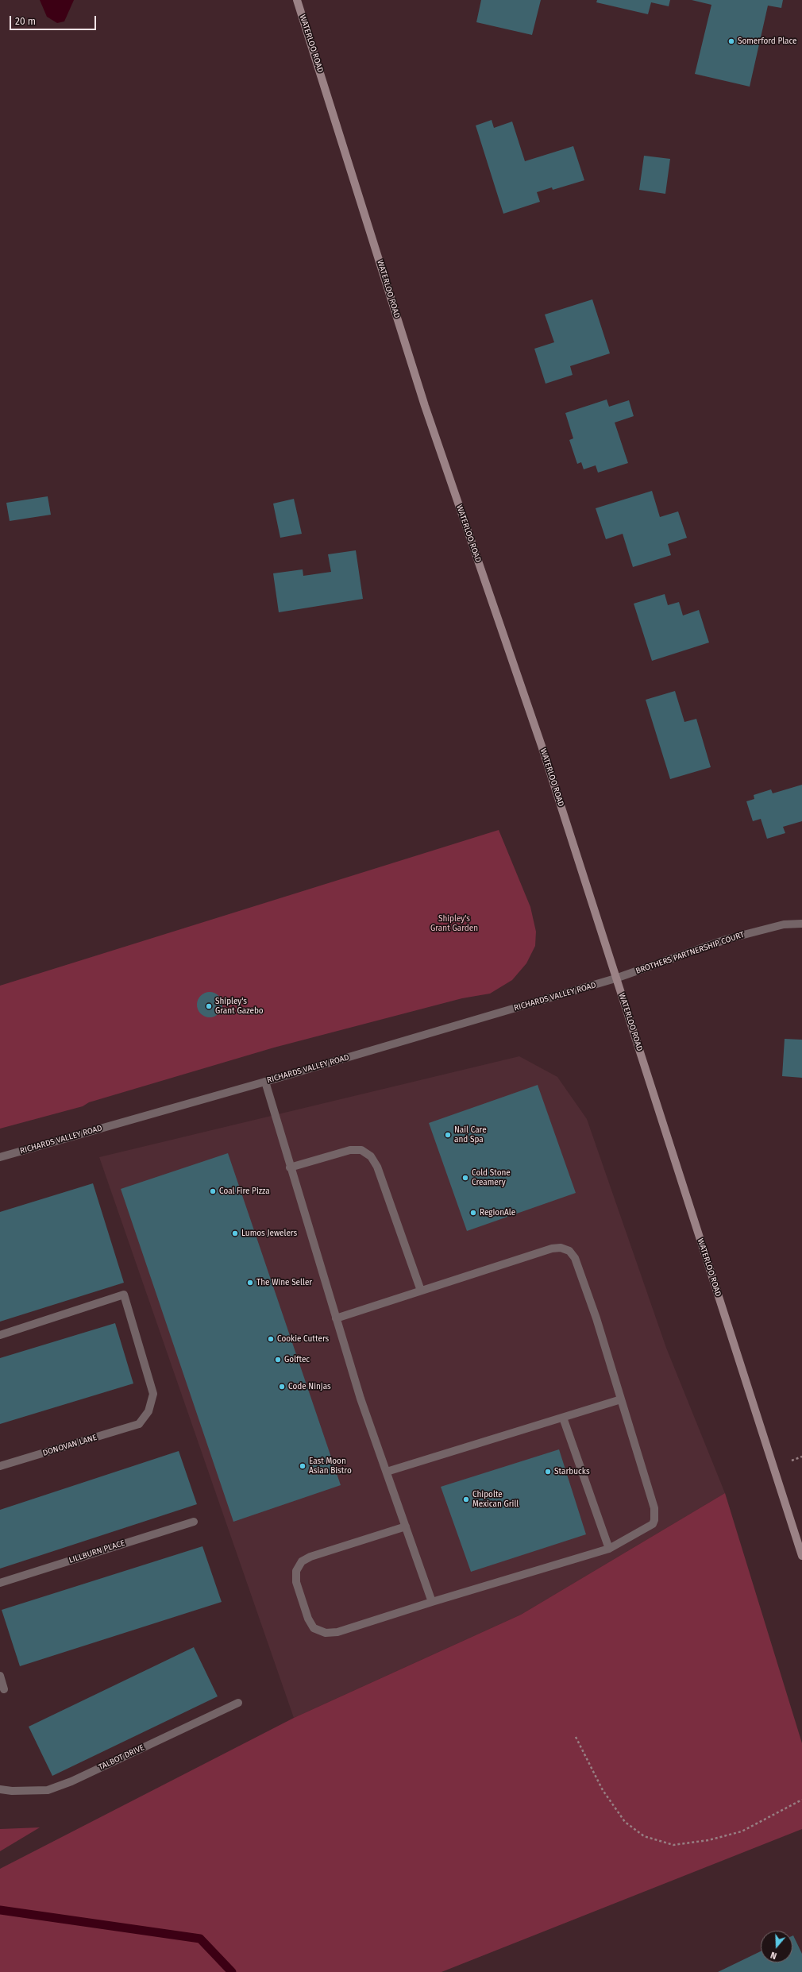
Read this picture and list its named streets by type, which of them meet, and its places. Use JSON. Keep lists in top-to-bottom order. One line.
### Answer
{"streets":{"main road":["WATERLOO ROAD"],"street":["BROTHERS PARTNERSHIP COURT","RICHARDS VALLEY ROAD","DONOVAN LANE","LILLBURN PLACE","TALBOT DRIVE"]},"crossings":[["WATERLOO ROAD","BROTHERS PARTNERSHIP COURT"],["WATERLOO ROAD","RICHARDS VALLEY ROAD"],["BROTHERS PARTNERSHIP COURT","RICHARDS VALLEY ROAD"]],"parks":["Shipley's Grant Garden"],"places":["Somerford Place","Shipley's Grant Gazebo","Nail Care and Spa","Cold Stone Creamery","Coal Fire Pizza","RegionAle","Lumos Jewelers","The Wine Seller","Cookie Cutters","Golftec","Code Ninjas","East Moon Asian Bistro","Starbucks","Chipolte Mexican Grill"],"scale_bar":"20 m","north":"bottom"}
